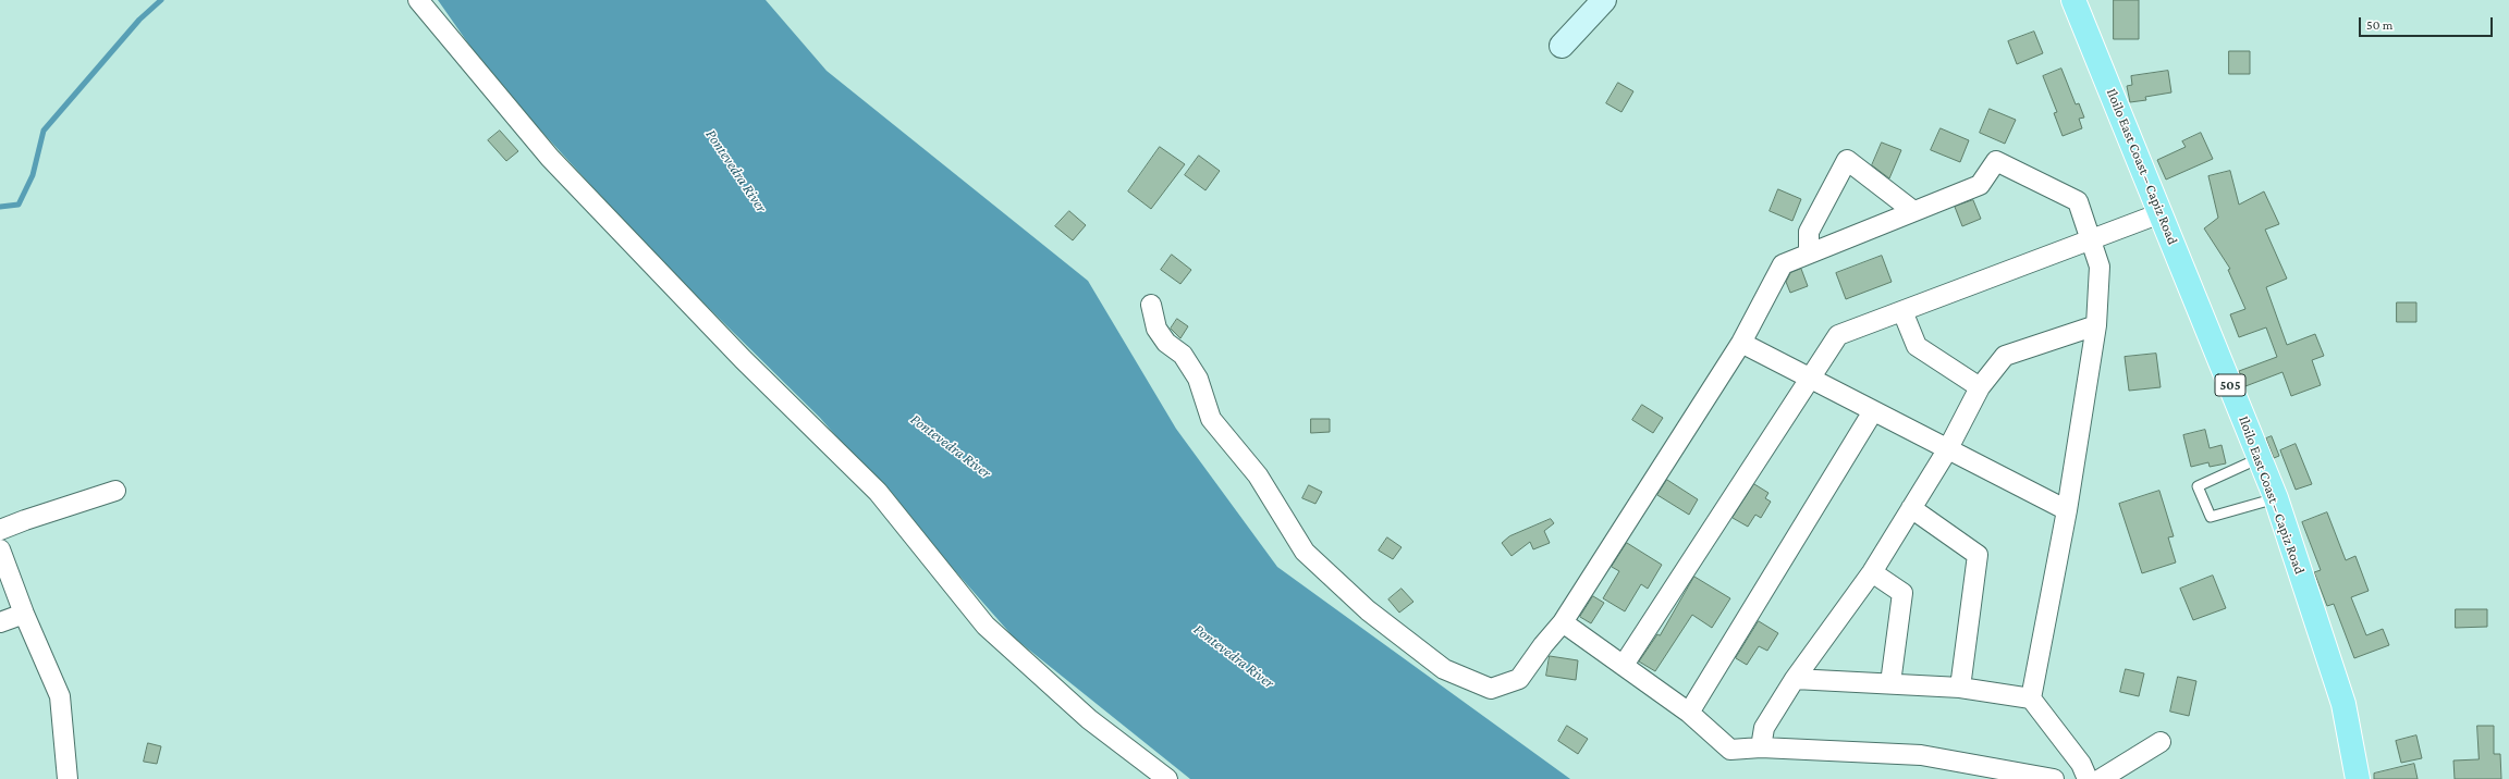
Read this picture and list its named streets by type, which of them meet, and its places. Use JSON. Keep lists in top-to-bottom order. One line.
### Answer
{"streets":{"main road":["Iloilo East Coast – Capiz Road","505"]},"water":["Pontevedra River"],"scale_bar":"50 m"}
